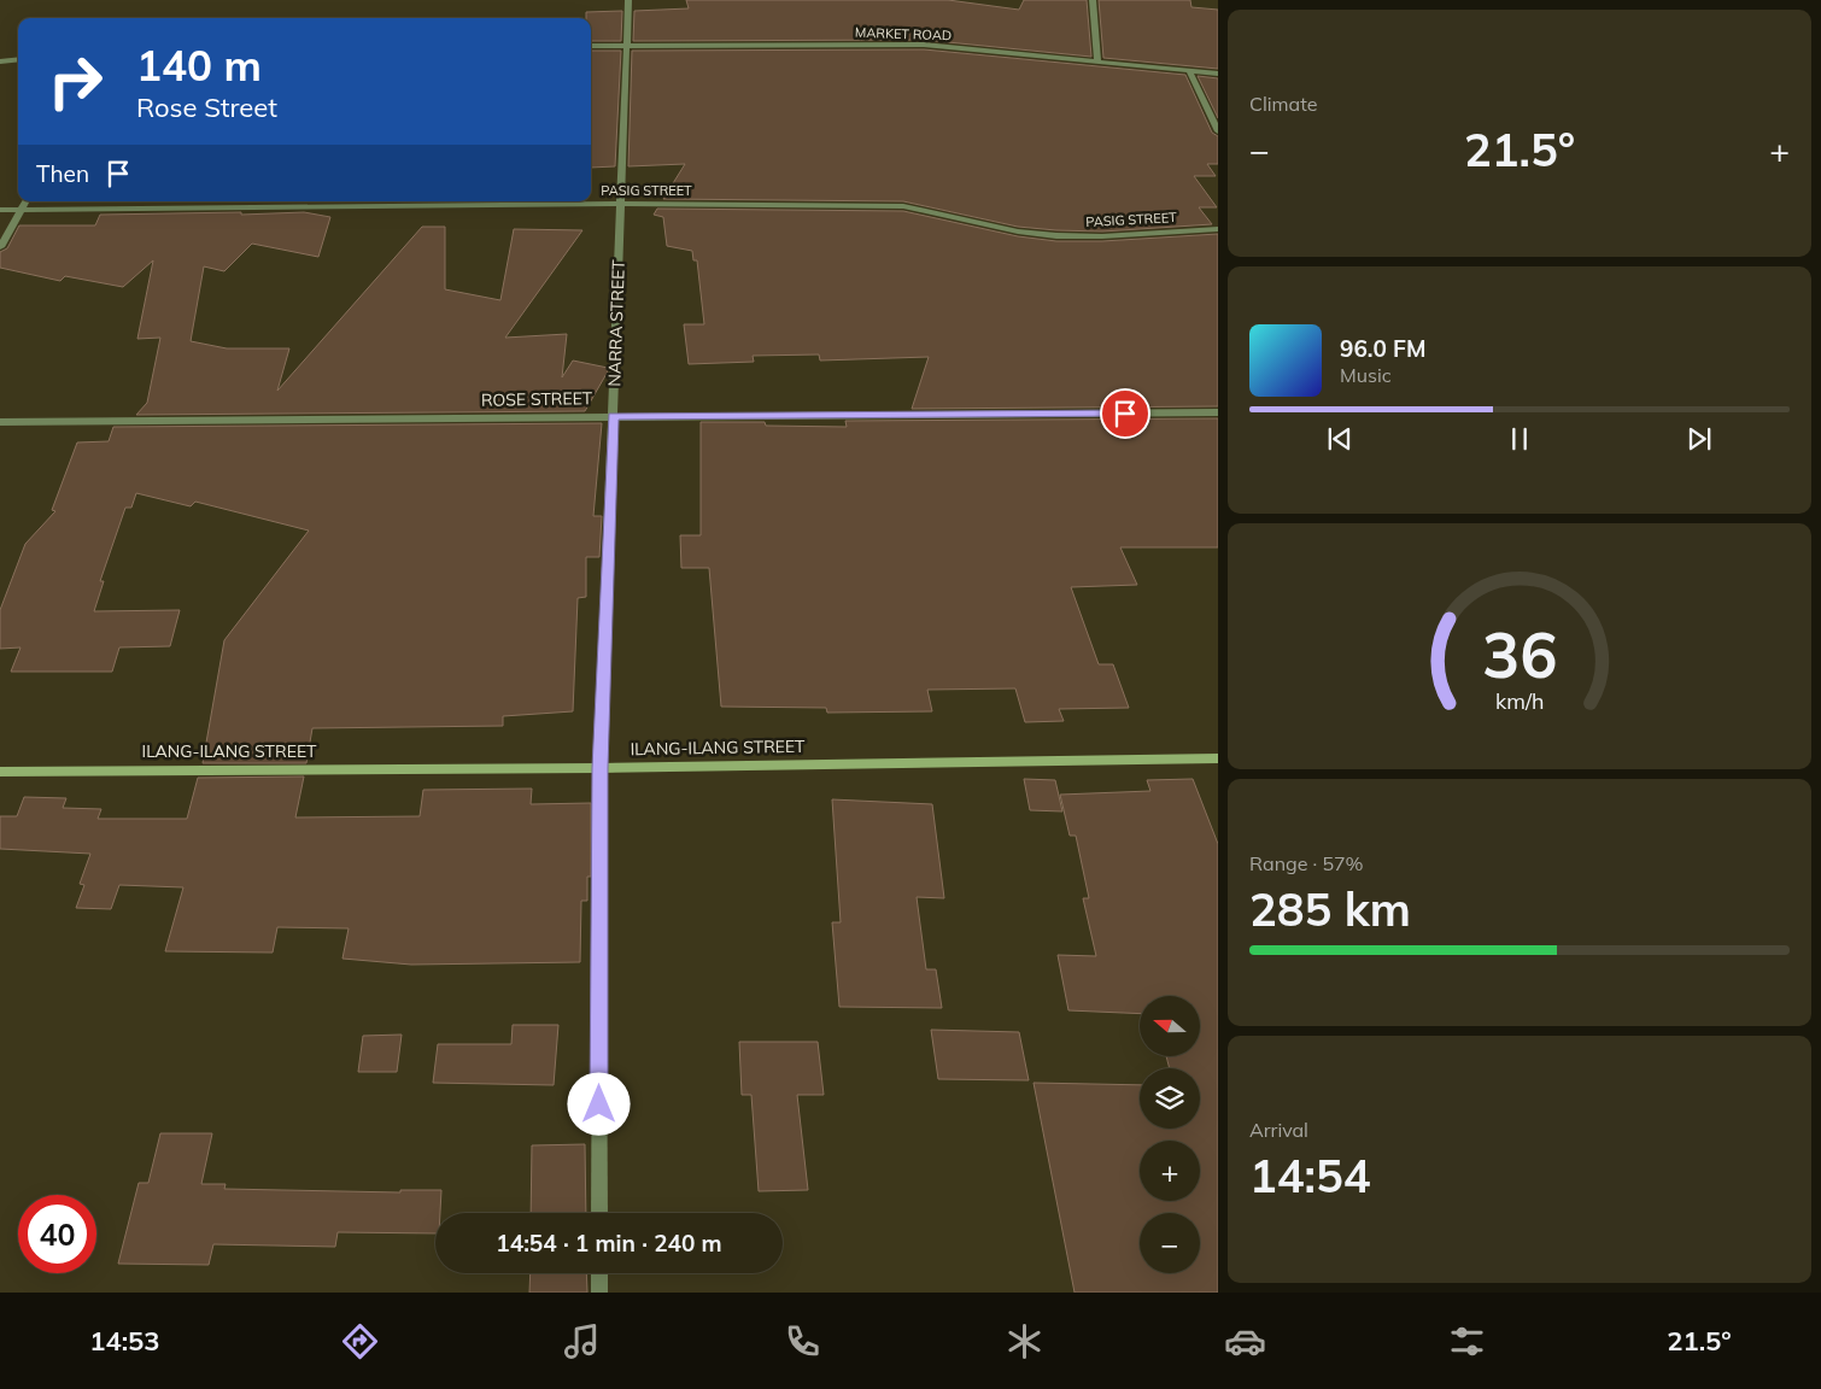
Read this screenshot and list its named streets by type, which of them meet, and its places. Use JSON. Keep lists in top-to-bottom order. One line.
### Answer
{"streets":{"main road":["ILANG-ILANG STREET"],"street":["MARKET ROAD","PASIG STREET","NARRA STREET","ROSE STREET"]},"crossings":[["MARKET ROAD","NARRA STREET"],["PASIG STREET","NARRA STREET"],["NARRA STREET","ROSE STREET"],["NARRA STREET","ILANG-ILANG STREET"]],"north":"left","page":{"tile":["Climate",["Range · 57%","285 km"],["Arrival","14:54"]],"turn":["140 m","Rose Street"],"heat":["−","21.5°","+"],"then":"Then","song":["96.0 FM","Music"],"map_buttons":["+","−"],"limit":"40","trip":"14:54 · 1 min · 240 m","tabs":["14:53","21.5°"],"gauge":["36","km/h"]}}
